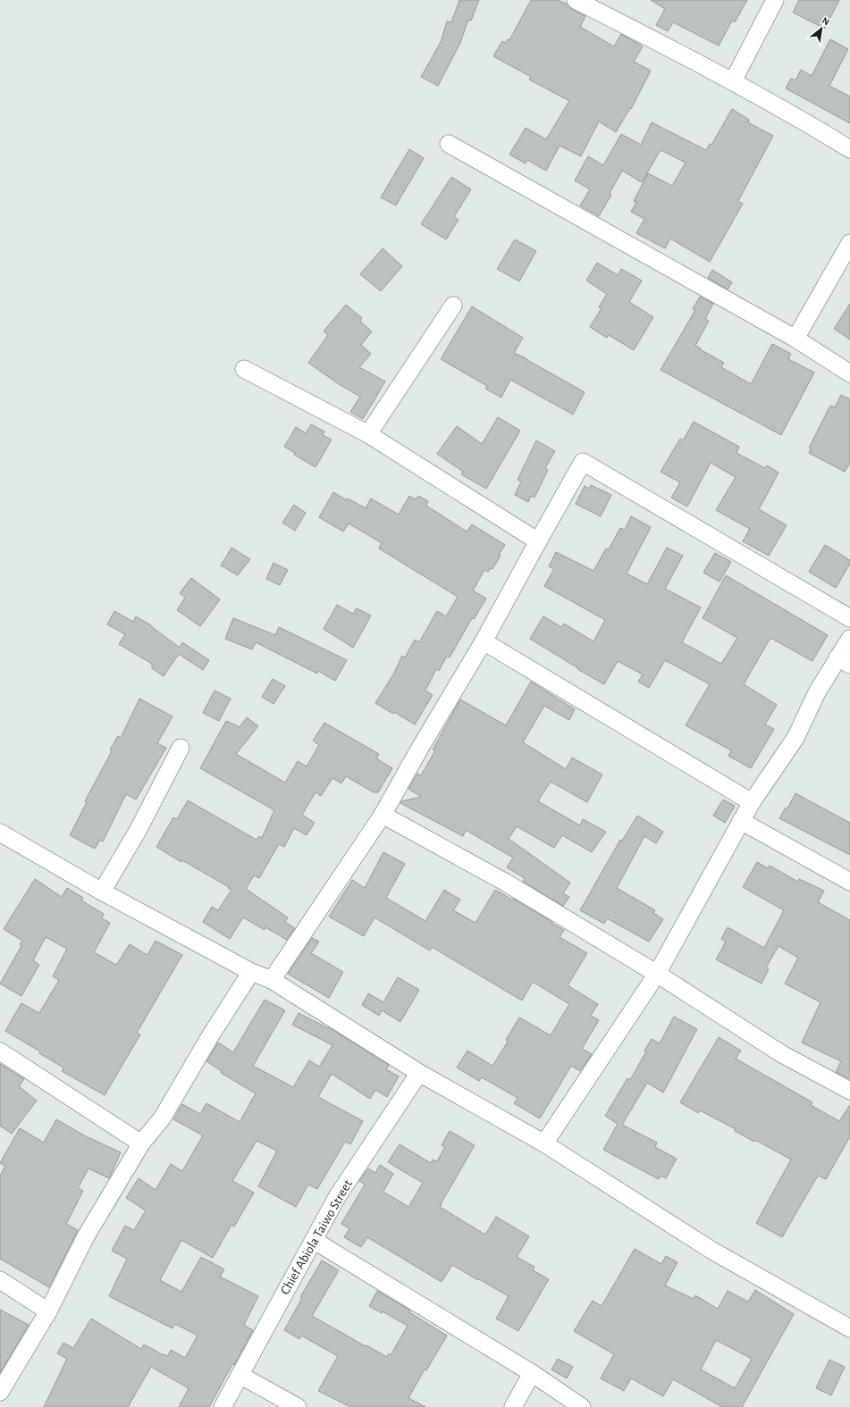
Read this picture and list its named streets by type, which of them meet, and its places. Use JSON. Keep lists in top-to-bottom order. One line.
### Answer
{"streets":{"street":["Chief Abiola Taiwo Street"]},"north":"top right"}
